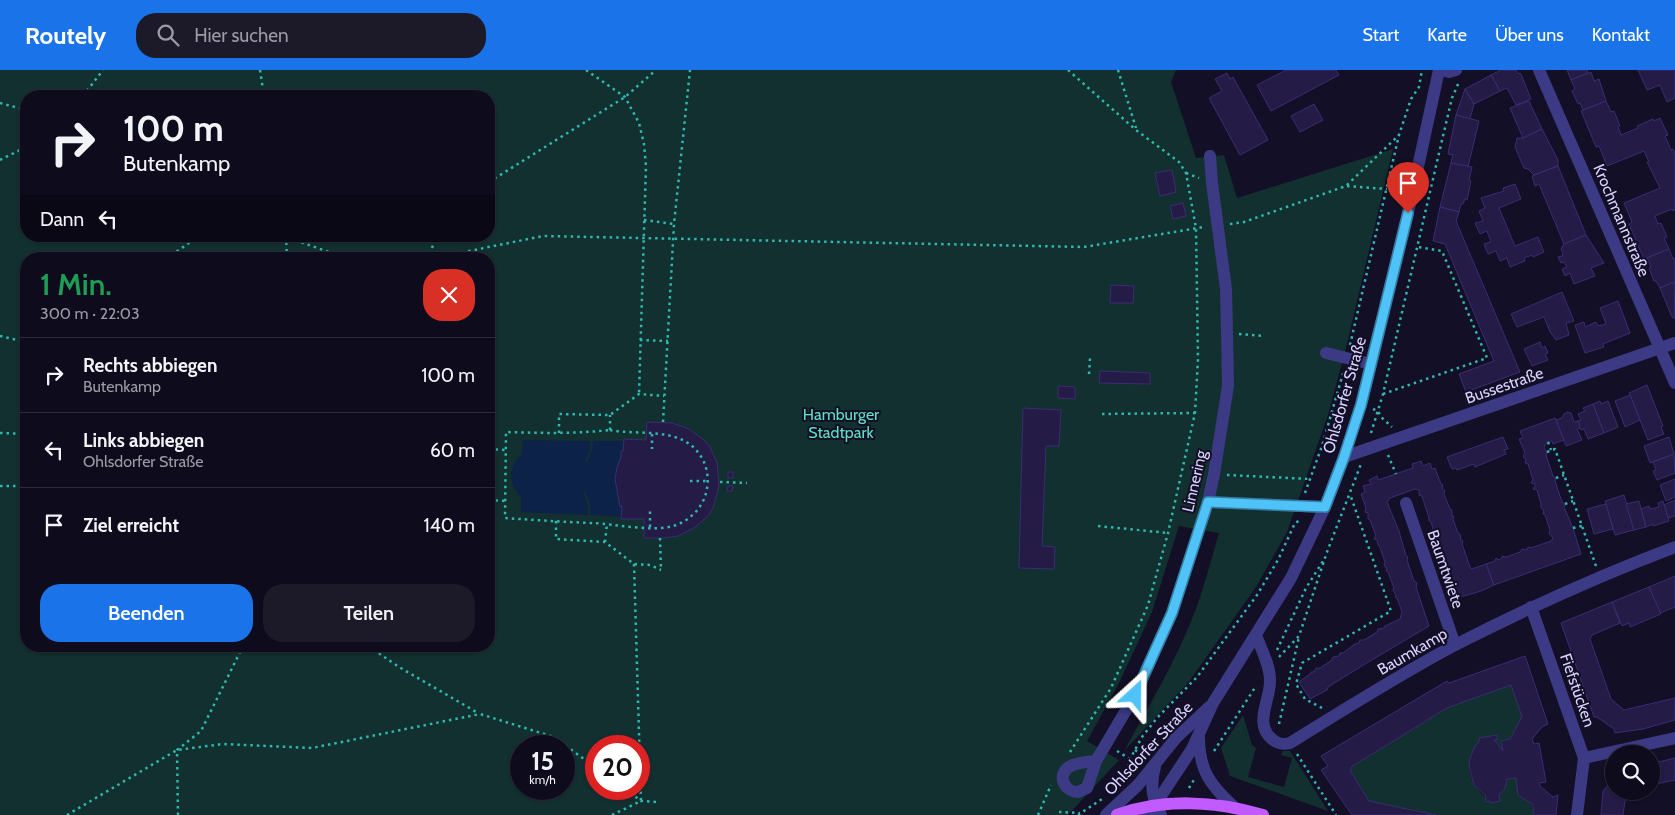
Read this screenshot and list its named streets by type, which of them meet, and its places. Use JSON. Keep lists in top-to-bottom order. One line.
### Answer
{"streets":{"street":["Krochmannstraße","Bussestraße","Ohlsdorfer Straße","Linnering","Baumtwiete","Baumkamp","Fiefstücken"]},"crossings":[["Krochmannstraße","Bussestraße"],["Bussestraße","Ohlsdorfer Straße"],["Ohlsdorfer Straße","Baumkamp"],["Baumtwiete","Baumkamp"],["Baumkamp","Fiefstücken"]],"parks":["Hamburger Stadtpark"],"page":{"header":"Routely","search":"Hier suchen","nav":["Start","Karte","Über uns","Kontakt"],"turn":["100 m","Butenkamp"],"then":"Dann","heading":["1 Min.","300 m · 22:03"],"list":[{"name":"Rechts abbiegen","note":"Butenkamp","value":"100 m"},{"name":"Links abbiegen","note":"Ohlsdorfer Straße","value":"60 m"},{"name":"Ziel erreicht","value":"140 m"}],"buttons":["Beenden","Teilen"],"speed":"15 km/h","limit":"20"}}
